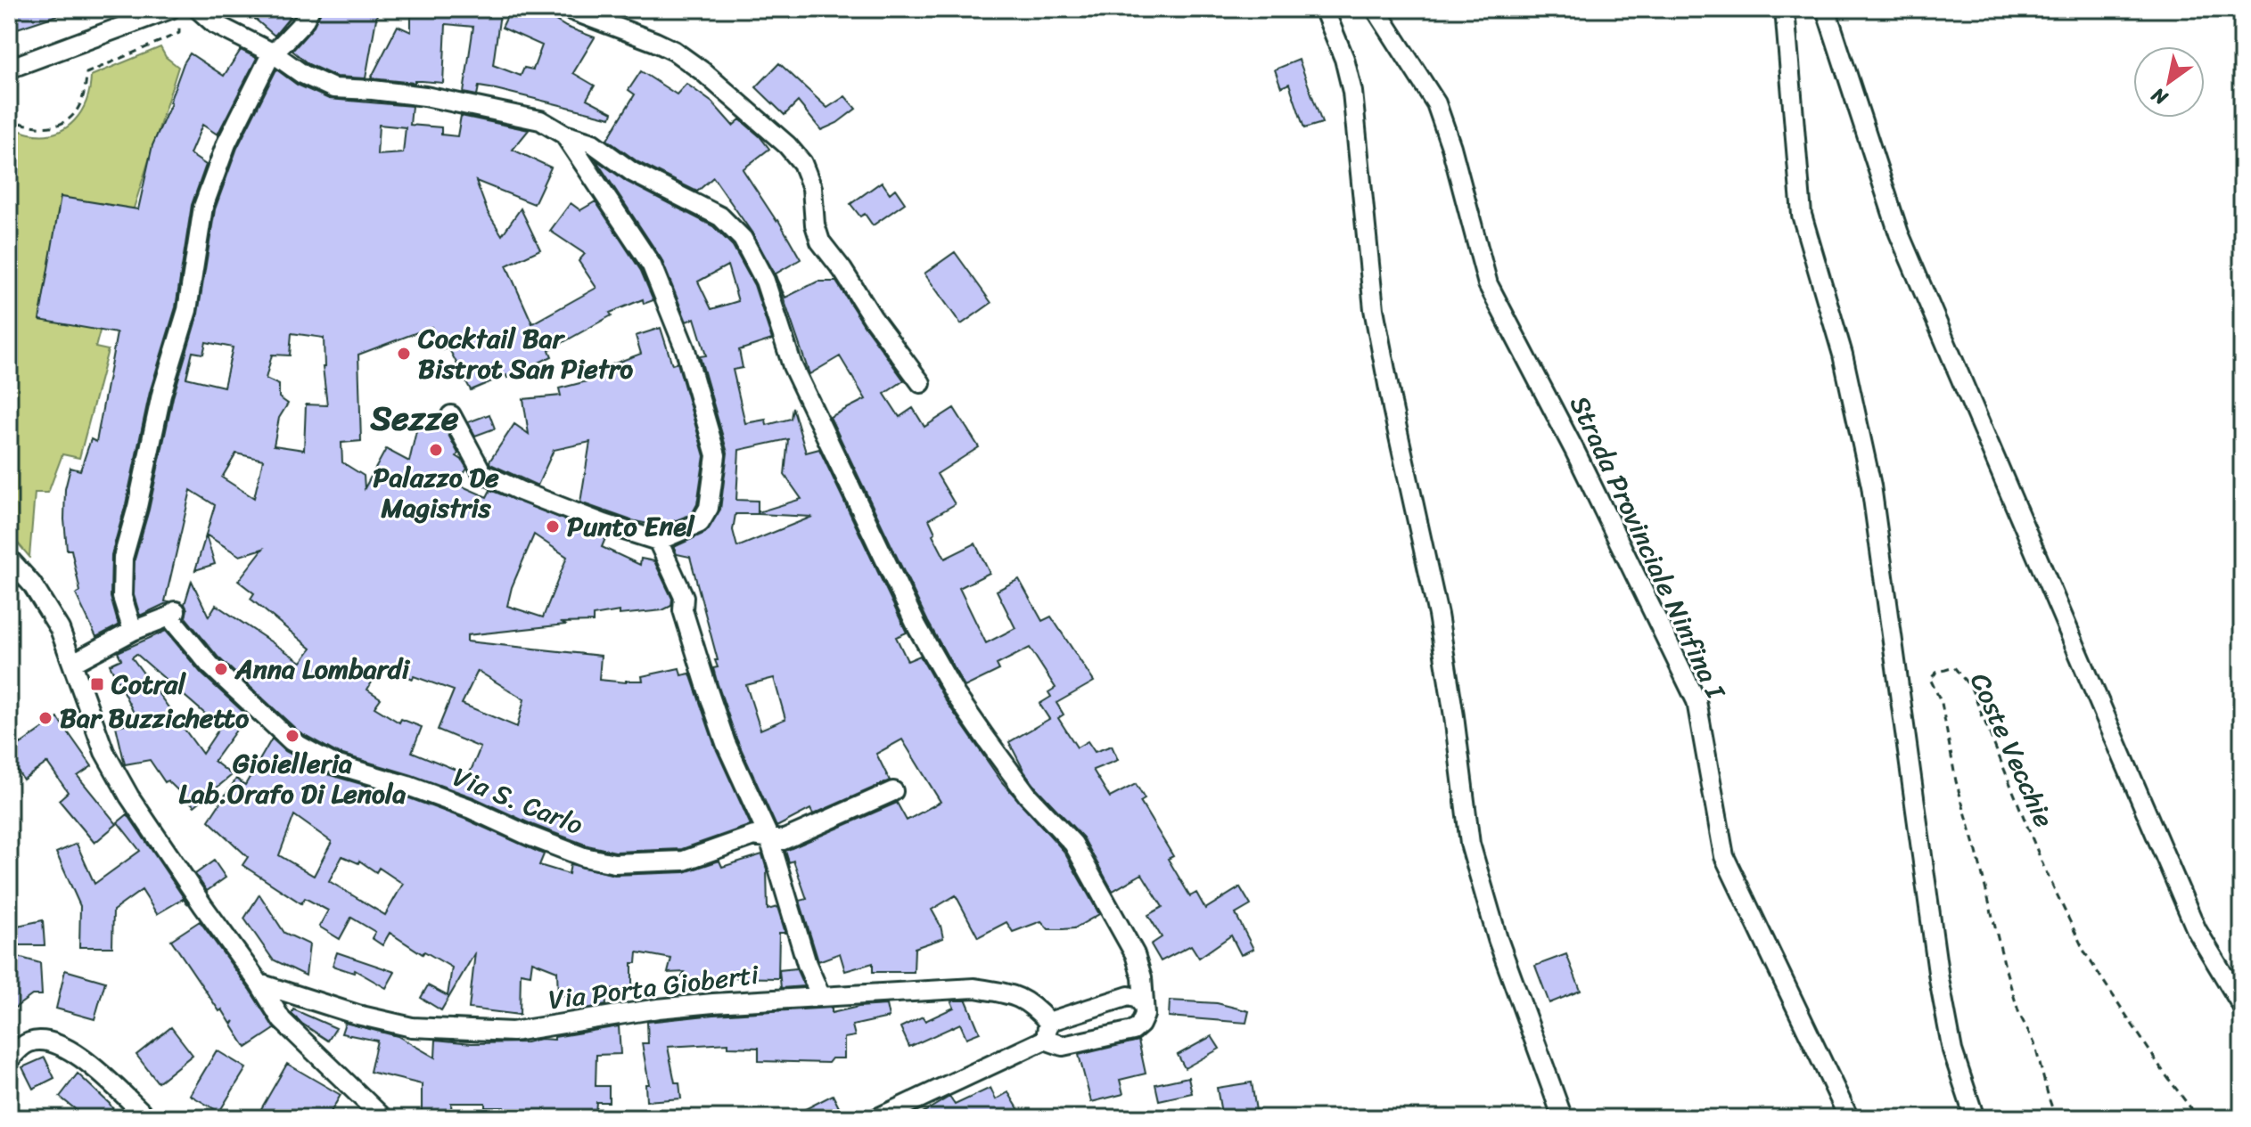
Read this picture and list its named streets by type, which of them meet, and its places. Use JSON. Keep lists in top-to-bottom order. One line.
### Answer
{"streets":{"street":["Strada Provinciale Ninfina I","Via S. Carlo","Via Porta Gioberti"],"path":["Coste Vecchie"]},"districts":["Sezze"],"places":{"other":["Cocktail Bar Bistrot San Pietro","Palazzo De Magistris","Punto Enel","Anna Lombardi","Bar Buzzichetto","Gioielleria Lab.Orafo Di Lenola"],"transit":["Cotral"]},"north":"bottom left"}
